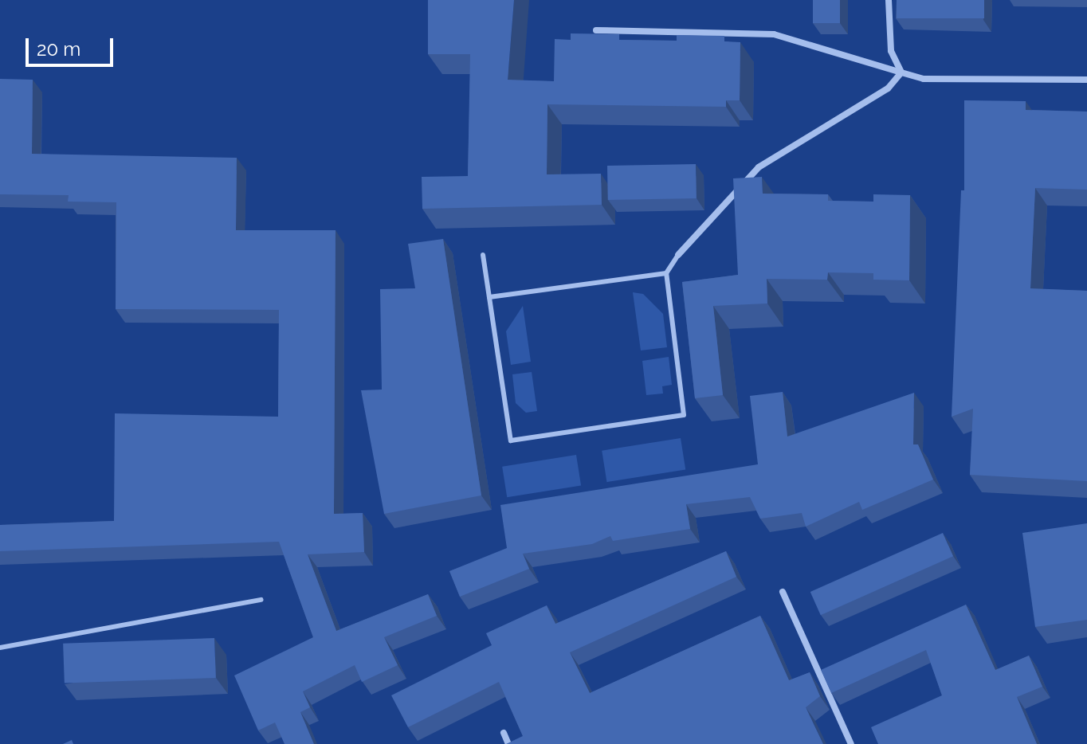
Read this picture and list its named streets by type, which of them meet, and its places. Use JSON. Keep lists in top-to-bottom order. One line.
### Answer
{"scale_bar":"20 m"}
